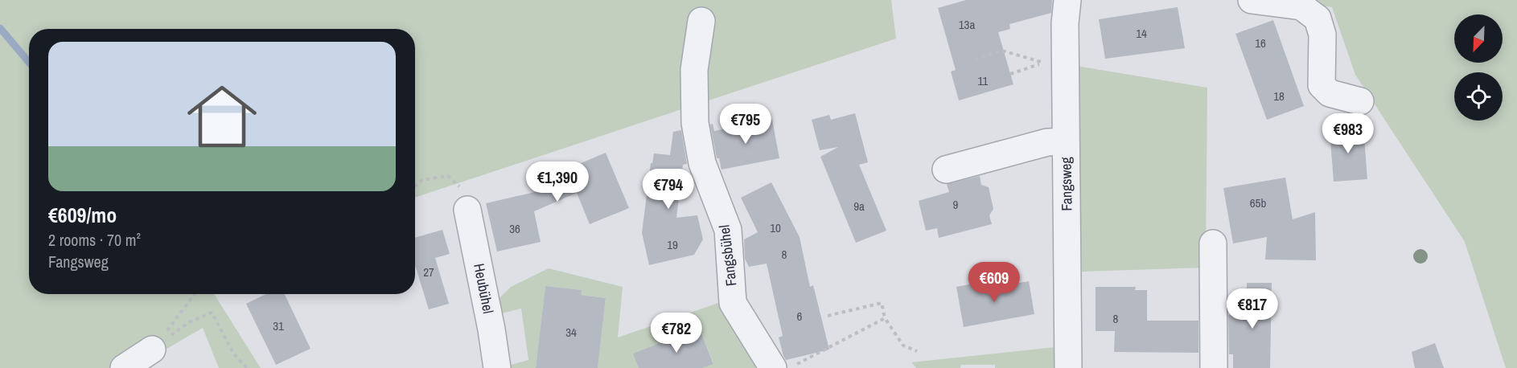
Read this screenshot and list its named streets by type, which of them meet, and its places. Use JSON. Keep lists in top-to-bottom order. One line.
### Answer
{"streets":{"street":["Fangsweg","Fangsbühel","Heubühel"]},"house_numbers":["13a","14","16","11","18","65b","9","9a","10","36","19","8","27","6","8","31","34"],"north":"bottom left","page":{"list":[{"name":"€609/mo","note":"2 rooms · 70 m² · Fangsweg"}],"price":["€795","€983","€1,390","€794","€609","€817","€782"]}}
